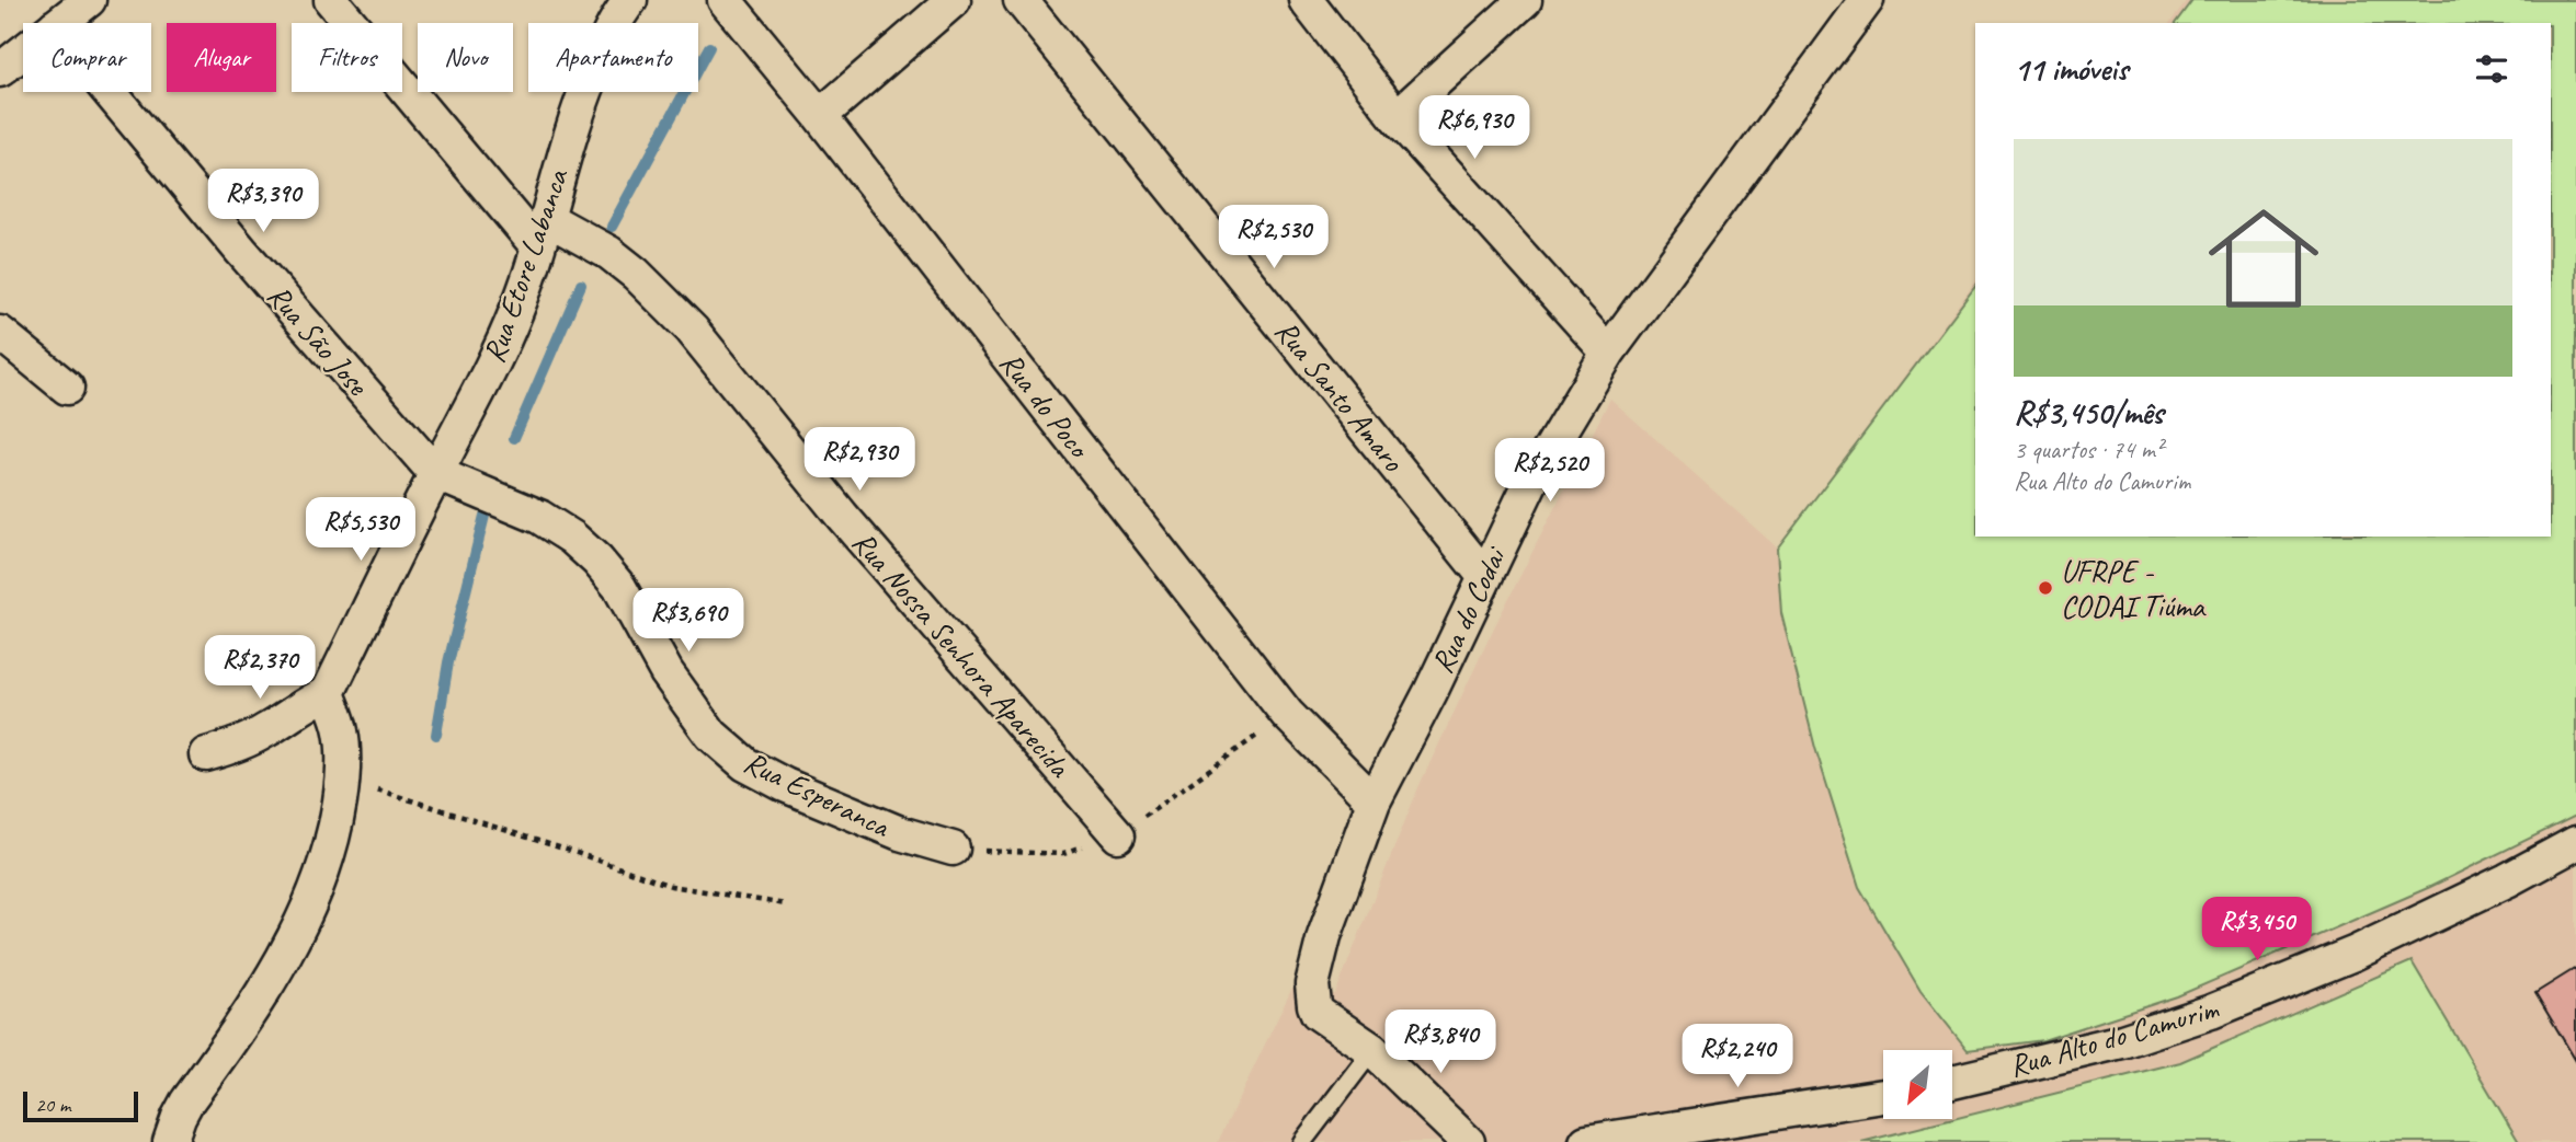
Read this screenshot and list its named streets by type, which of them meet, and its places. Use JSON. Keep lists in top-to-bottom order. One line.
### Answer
{"streets":{"street":["Rua Etore Labanca","Rua São Jose","Rua Santo Amaro","Rua do Poco","Rua do Codai","Rua Nossa Senhora Aparecida","Rua Esperanca","Rua Alto do Camurim"]},"crossings":[["Rua Etore Labanca","Rua São Jose"],["Rua Etore Labanca","Rua Nossa Senhora Aparecida"],["Rua Etore Labanca","Rua Esperanca"],["Rua São Jose","Rua Esperanca"],["Rua Santo Amaro","Rua do Codai"],["Rua do Poco","Rua do Codai"]],"places":["UFRPE - CODAI Tiúma"],"scale_bar":"20 m","north":"bottom left","page":{"chip":["Comprar","Alugar","Filtros","Novo","Apartamento"],"heading":"11 imóveis","price":["R$6,930","R$3,390","R$2,530","R$2,930","R$2,520","R$5,530","R$3,690","R$2,370","R$3,450","R$3,840","R$2,240"],"list":[{"name":"R$3,450/mês","note":"3 quartos · 74 m² · Rua Alto do Camurim"}],"scale":"20 m"}}
